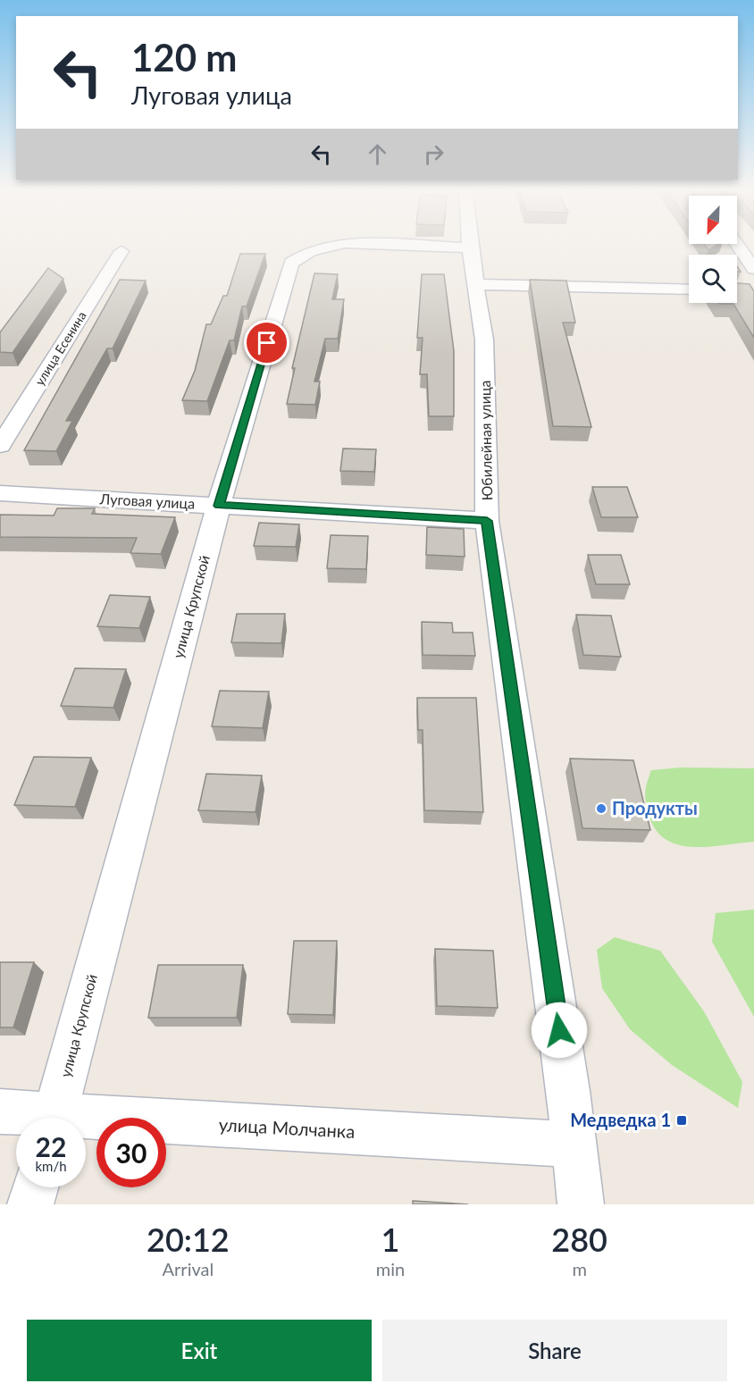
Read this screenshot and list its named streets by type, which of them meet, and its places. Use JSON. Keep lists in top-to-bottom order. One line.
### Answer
{"streets":{"street":["улица Есенина","Юбилейная улица","Луговая улица","улица Крупской","улица Молчанка"]},"crossings":[["Юбилейная улица","Луговая улица"],["Юбилейная улица","улица Крупской"],["Юбилейная улица","улица Молчанка"],["Луговая улица","улица Крупской"]],"places":{"other":["Продукты"],"transit":["Медведка 1"]},"north":"bottom left","page":{"turn":["120 m","Луговая улица"],"speed":"22 km/h","limit":"30","eta":["20:12","Arrival","1","min","280","m"],"buttons":["Exit","Share"]}}
